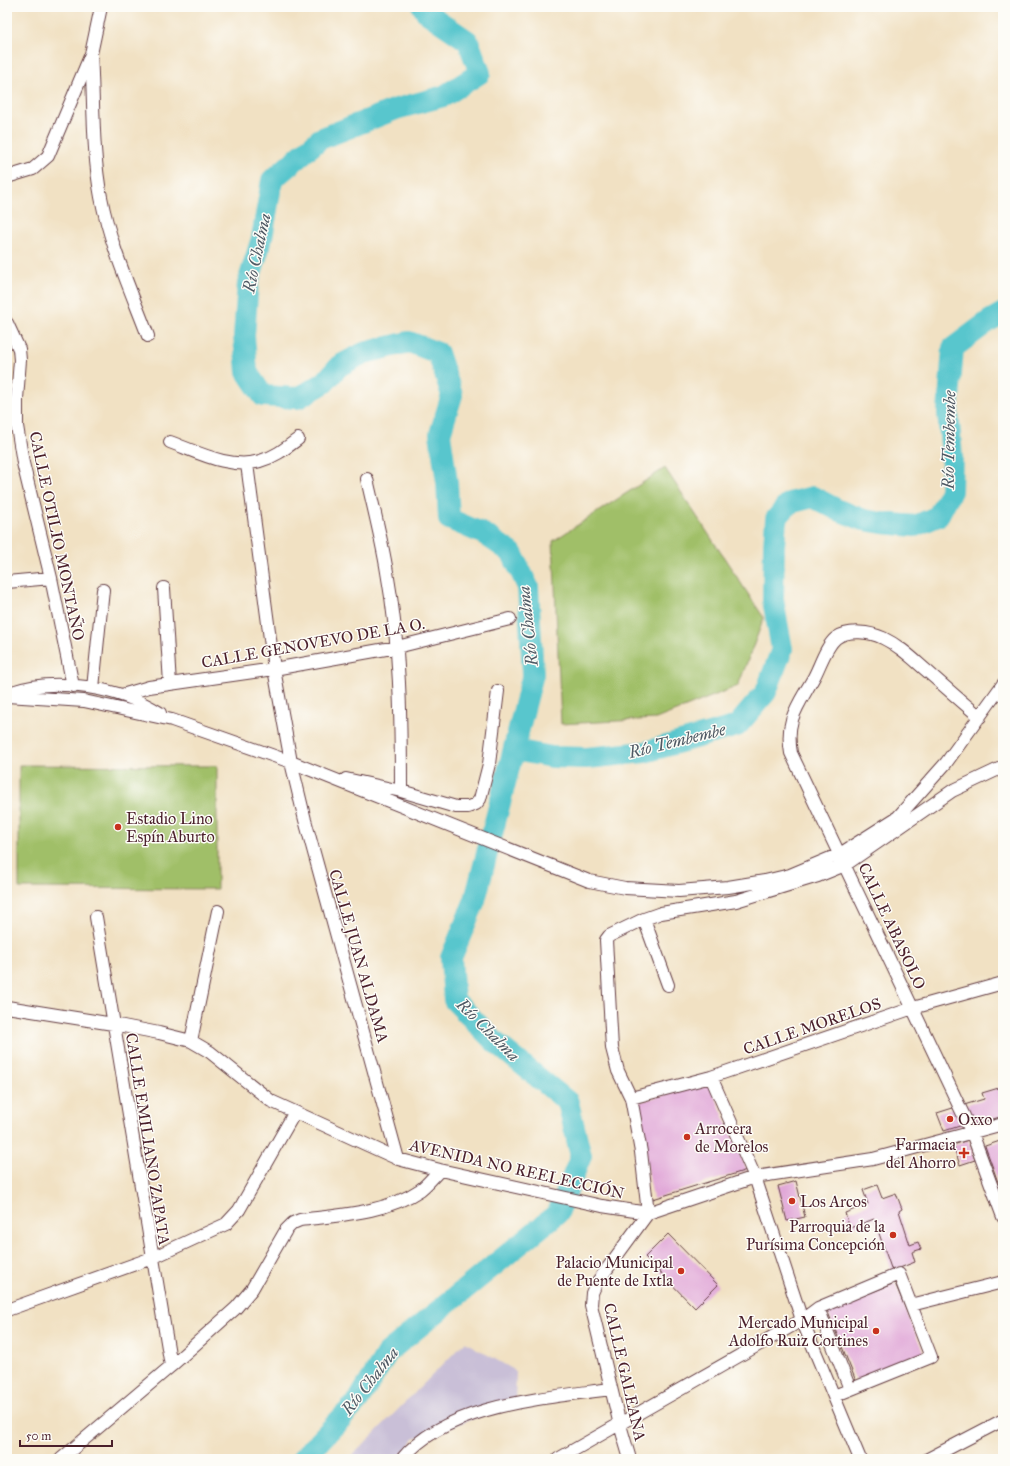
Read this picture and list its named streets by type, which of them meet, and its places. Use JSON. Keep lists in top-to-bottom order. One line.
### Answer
{"streets":{"street":["CALLE OTILIO MONTAÑO","CALLE GENOVEVO DE LA O.","CALLE ABASOLO","CALLE JUAN ALDAMA","CALLE MORELOS","CALLE EMILIANO ZAPATA","AVENIDA NO REELECCIÓN","CALLE GALEANA"]},"crossings":[["CALLE GENOVEVO DE LA O.","CALLE JUAN ALDAMA"],["CALLE ABASOLO","CALLE MORELOS"],["CALLE JUAN ALDAMA","AVENIDA NO REELECCIÓN"],["CALLE EMILIANO ZAPATA","AVENIDA NO REELECCIÓN"],["AVENIDA NO REELECCIÓN","CALLE GALEANA"]],"water":["Río Chalma","Río Tembembe"],"places":{"other":["Estadio Lino Espín Aburto","Oxxo","Arrocera de Morelos","Los Arcos","Parroquia de la Purísima Concepción","Palacio Municipal de Puente de Ixtla","Mercado Municipal Adolfo Ruiz Cortines"],"health":["Farmacia del Ahorro"]},"scale_bar":"50 m"}
